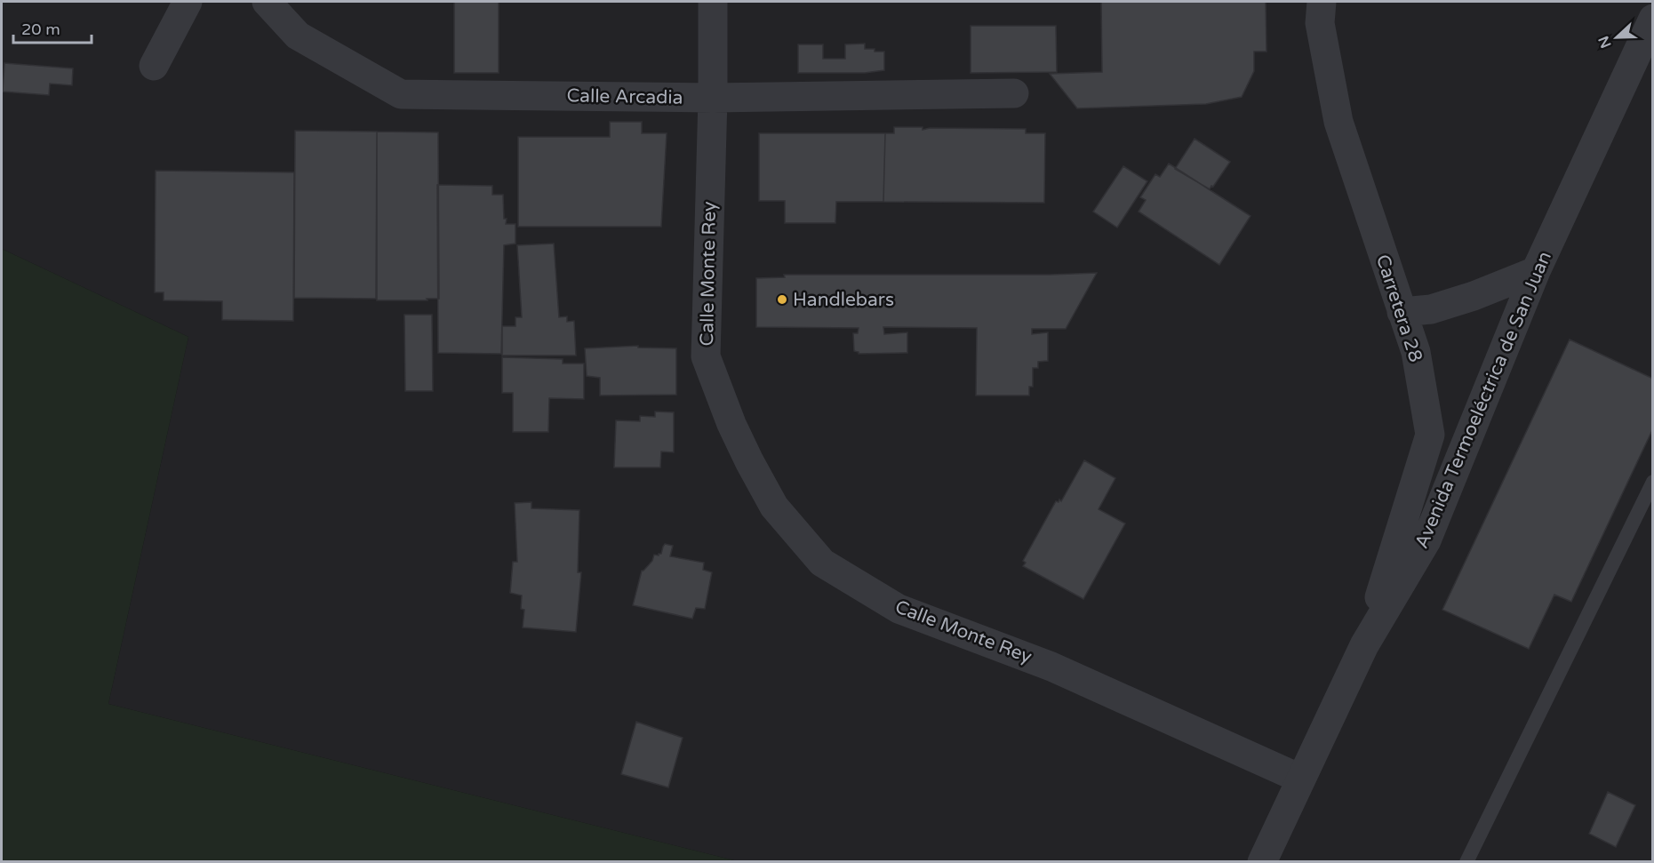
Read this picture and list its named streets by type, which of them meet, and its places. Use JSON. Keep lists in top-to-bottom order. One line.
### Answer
{"streets":{"street":["Calle Arcadia","Calle Monte Rey","Carretera 28","Avenida Termoeléctrica de San Juan"]},"crossings":[["Calle Arcadia","Calle Monte Rey"],["Calle Monte Rey","Avenida Termoeléctrica de San Juan"],["Carretera 28","Avenida Termoeléctrica de San Juan"]],"places":["Handlebars"],"scale_bar":"20 m","north":"left"}
